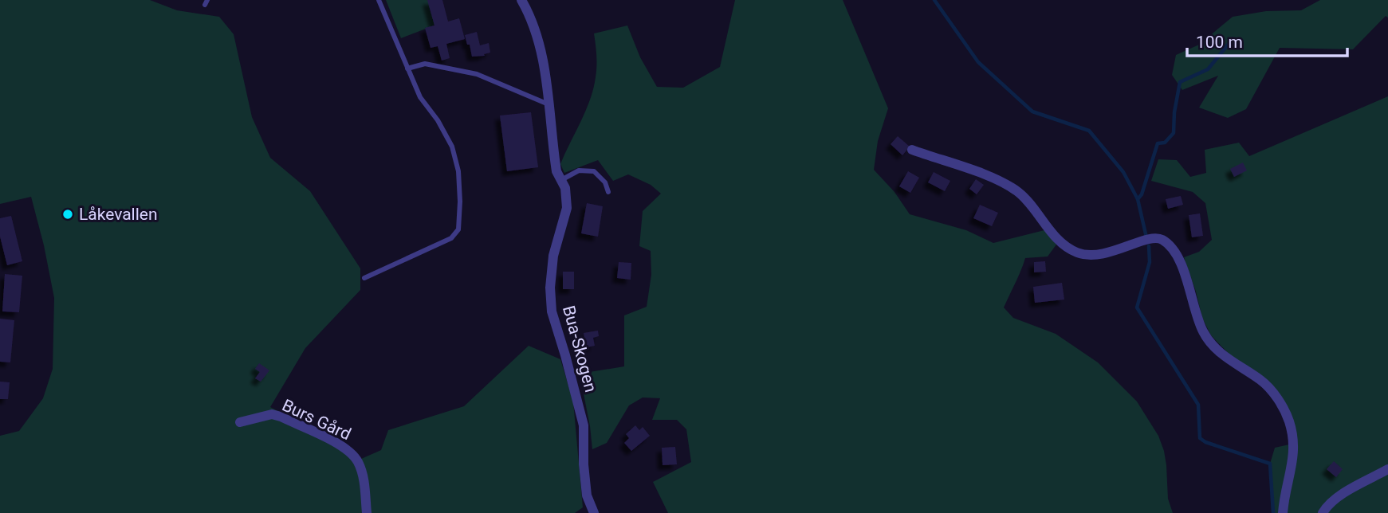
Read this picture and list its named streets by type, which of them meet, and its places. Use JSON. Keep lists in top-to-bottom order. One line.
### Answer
{"streets":{"street":["Bua-Skogen","Burs Gård"]},"places":["Låkevallen"],"scale_bar":"100 m"}
